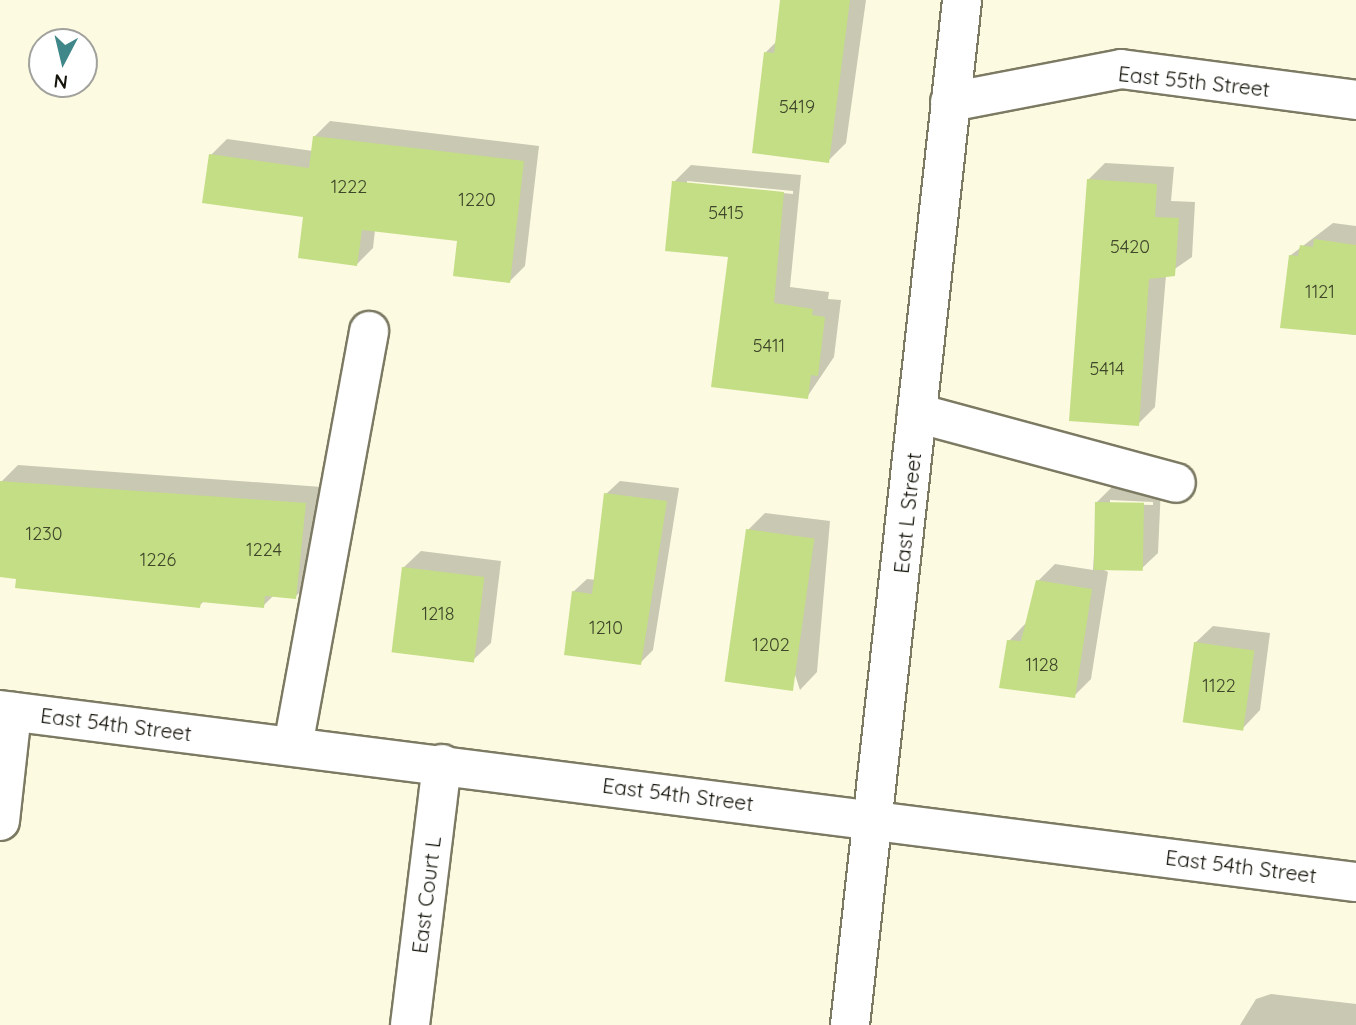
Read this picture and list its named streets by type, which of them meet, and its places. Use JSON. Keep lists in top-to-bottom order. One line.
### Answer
{"streets":{"street":["East 55th Street","East L Street","East 54th Street","East Court L"]},"crossings":[["East 55th Street","East L Street"],["East L Street","East 54th Street"],["East 54th Street","East Court L"]],"house_numbers":["5419","1222","1220","5415","5420","1121","5411","5414","1230","1224","1226","1218","1210","1202","1128","1122"],"north":"bottom"}
